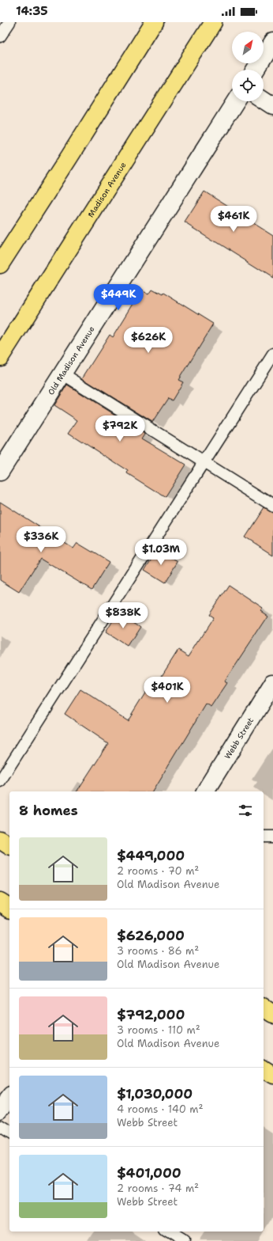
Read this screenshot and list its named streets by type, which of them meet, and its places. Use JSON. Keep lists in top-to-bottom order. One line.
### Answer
{"streets":{"main road":["Madison Avenue"],"street":["Old Madison Avenue","Webb Street"]},"north":"top right","page":{"status":"14:35","price":["$461K","$449K","$626K","$792K","$336K","$1.03M","$838K","$401K"],"heading":"8 homes","list":[{"name":"$449,000","note":"2 rooms · 70 m² · Old Madison Avenue"},{"name":"$626,000","note":"3 rooms · 86 m² · Old Madison Avenue"},{"name":"$792,000","note":"3 rooms · 110 m² · Old Madison Avenue"},{"name":"$1,030,000","note":"4 rooms · 140 m² · Webb Street"},{"name":"$401,000","note":"2 rooms · 74 m² · Webb Street"}]}}
